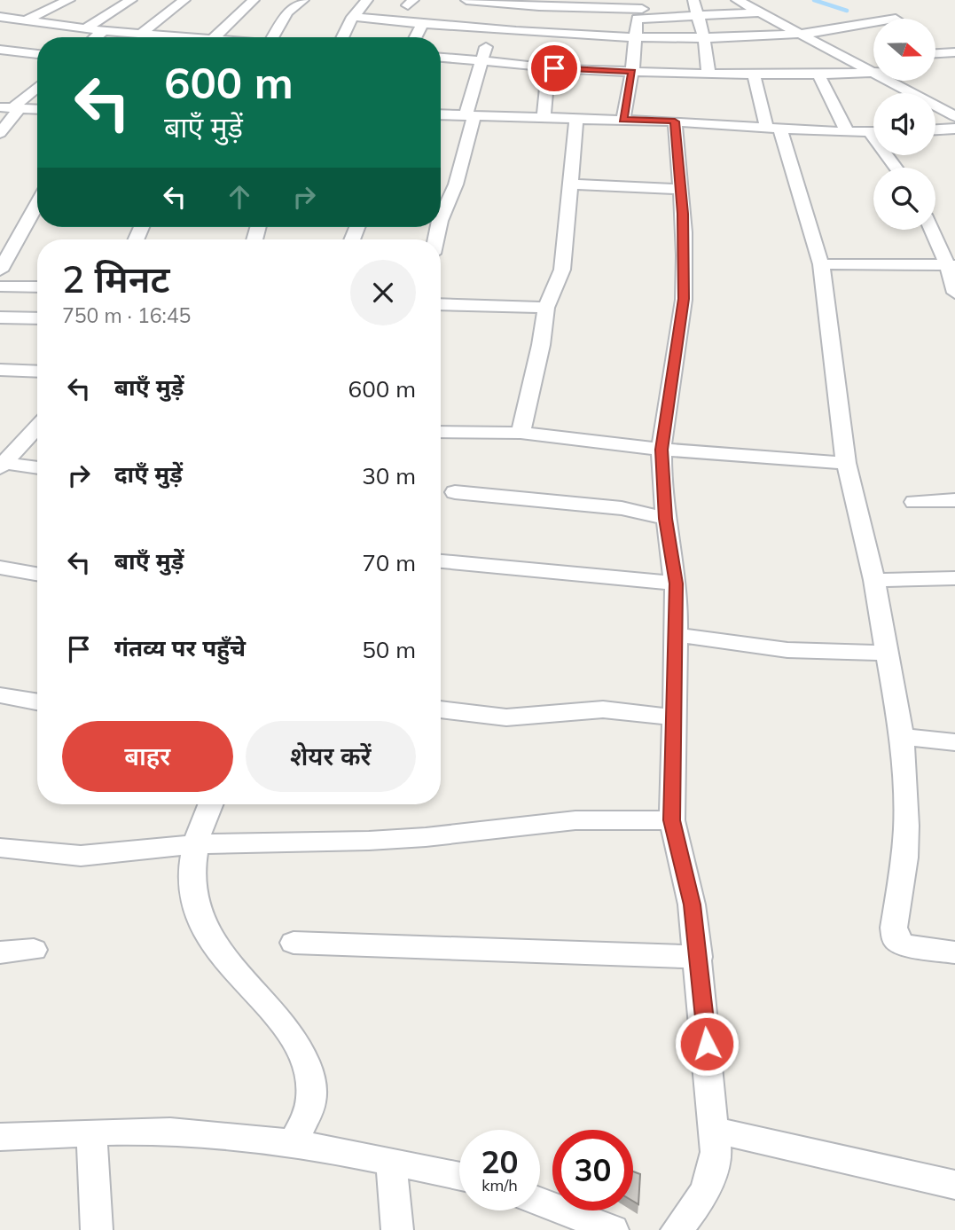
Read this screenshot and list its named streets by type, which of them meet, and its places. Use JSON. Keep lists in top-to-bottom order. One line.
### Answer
{"north":"right","page":{"turn":["600 m","बाएँ मुड़ें"],"heading":["2 मिनट","750 m · 16:45"],"list":[{"name":"बाएँ मुड़ें","value":"600 m"},{"name":"दाएँ मुड़ें","value":"30 m"},{"name":"बाएँ मुड़ें","value":"70 m"},{"name":"गंतव्य पर पहुँचे","value":"50 m"}],"buttons":["बाहर","शेयर करें"],"speed":"20 km/h","limit":"30"}}
